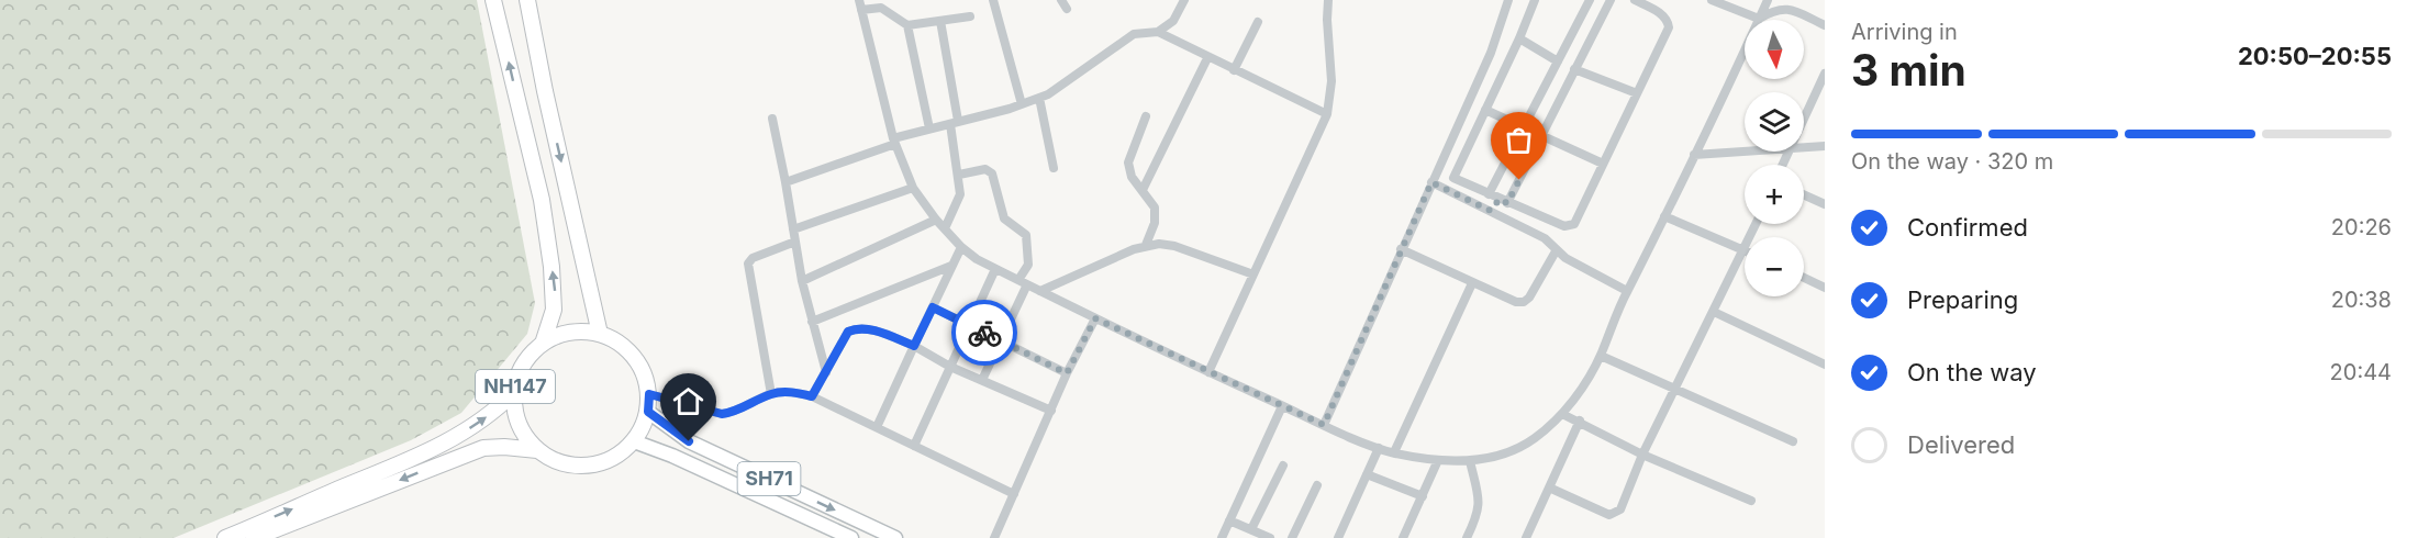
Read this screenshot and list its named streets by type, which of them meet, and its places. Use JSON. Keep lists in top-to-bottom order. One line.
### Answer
{"streets":{"highway":["NH147"],"main road":["SH71"]},"crossings":[["NH147","SH71"]],"north":"bottom","page":{"heading":["3 min","Arriving in","20:50–20:55"],"map_buttons":["+","−"],"bar":"On the way · 320 m","list":[["Confirmed","20:26"],["Preparing","20:38"],["On the way","20:44"],"Delivered"]}}
